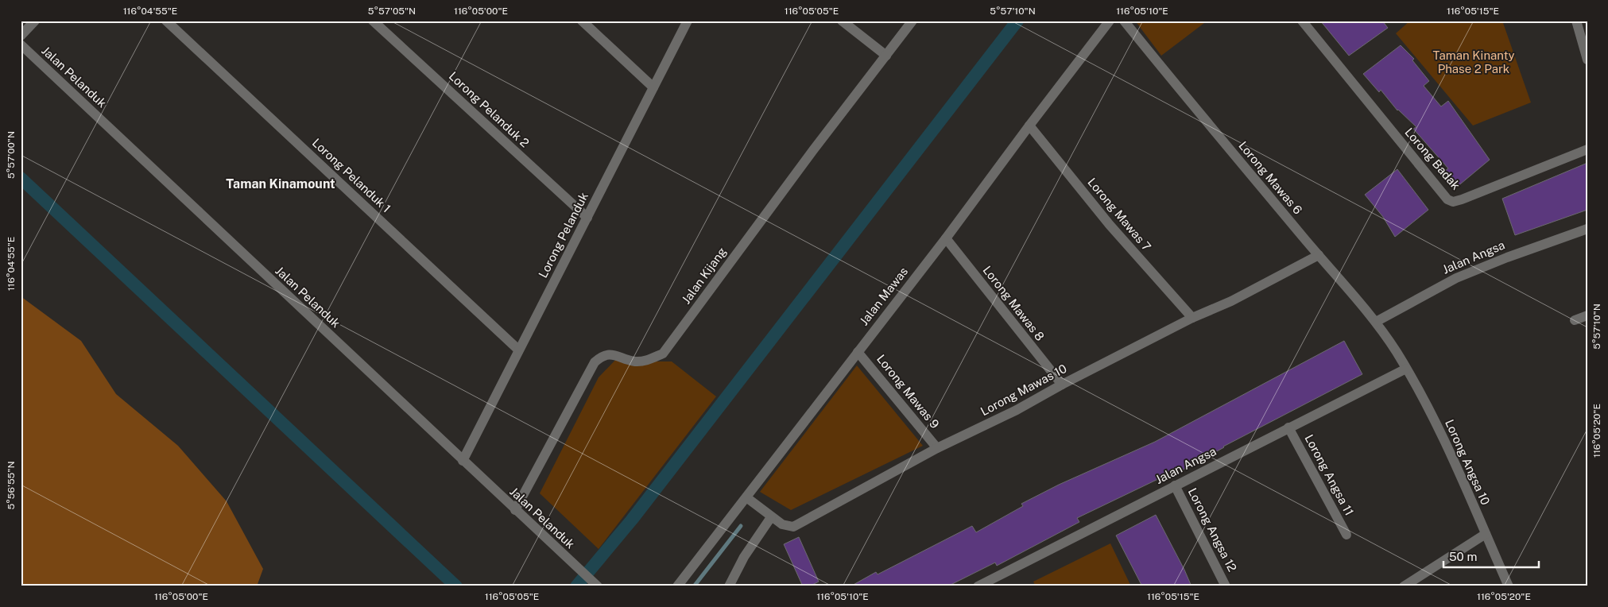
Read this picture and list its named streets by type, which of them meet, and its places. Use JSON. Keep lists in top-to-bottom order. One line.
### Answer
{"streets":{"street":["Jalan Pelanduk","Lorong Pelanduk 2","Lorong Badak","Lorong Pelanduk 1","Lorong Mawas 6","Lorong Mawas 7","Lorong Pelanduk","Jalan Angsa","Jalan Kijang","Jalan Mawas","Lorong Mawas 8","Lorong Mawas 10","Lorong Mawas 9","Lorong Angsa 10","Lorong Angsa 11","Lorong Angsa 12"]},"crossings":[["Jalan Pelanduk","Lorong Pelanduk"],["Jalan Pelanduk","Jalan Kijang"],["Lorong Pelanduk 2","Lorong Pelanduk"],["Lorong Pelanduk 1","Lorong Pelanduk"],["Lorong Mawas 6","Jalan Angsa"],["Lorong Mawas 6","Lorong Mawas 10"],["Lorong Mawas 6","Lorong Angsa 10"],["Lorong Mawas 7","Jalan Mawas"],["Lorong Mawas 7","Lorong Mawas 10"],["Jalan Angsa","Lorong Angsa 10"],["Jalan Angsa","Lorong Angsa 11"],["Jalan Angsa","Lorong Angsa 12"],["Jalan Mawas","Lorong Mawas 8"],["Jalan Mawas","Lorong Mawas 10"],["Jalan Mawas","Lorong Mawas 9"],["Lorong Mawas 8","Lorong Mawas 10"],["Lorong Mawas 10","Lorong Mawas 9"]],"districts":["Taman Kinamount"],"parks":["Taman Kinanty Phase 2 Park"],"scale_bar":"50 m","coordinates":["116°04'55\"E","5°57'05\"N","116°05'00\"E","116°05'05\"E","5°57'10\"N","116°05'10\"E","116°05'15\"E","5°57'00\"N","116°05'20\"E","5°56'55\"N"]}
